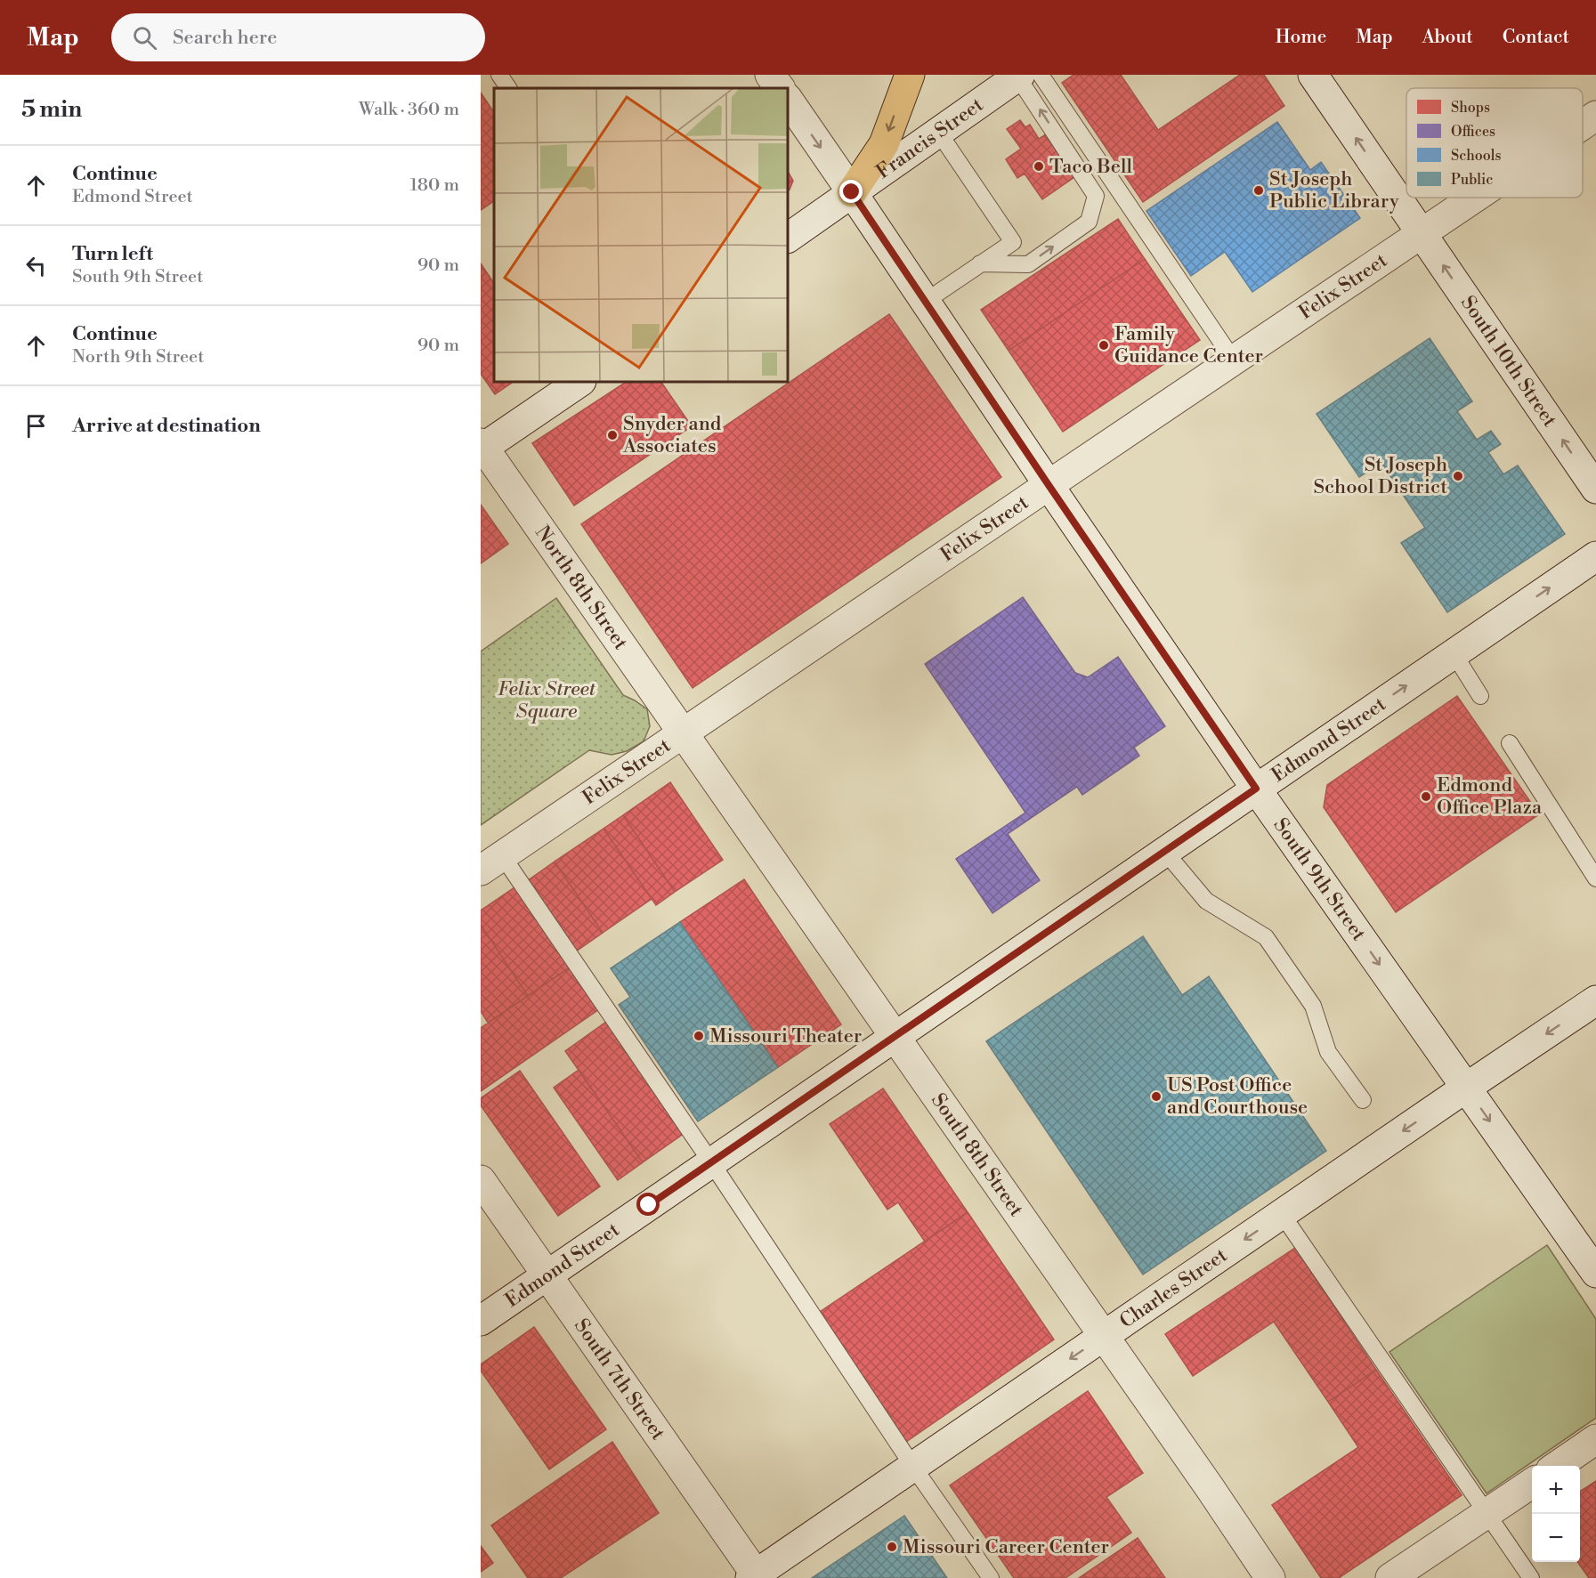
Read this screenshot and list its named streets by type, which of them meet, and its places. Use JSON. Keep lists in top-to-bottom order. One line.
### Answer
{"streets":{"main road":["Francis Street","Felix Street","South 10th Street","North 8th Street","Edmond Street","South 9th Street","South 8th Street","Charles Street","South 7th Street"]},"crossings":[["Francis Street","South 9th Street"],["Felix Street","South 10th Street"],["Felix Street","North 8th Street"],["Felix Street","South 9th Street"],["Felix Street","South 8th Street"],["North 8th Street","South 8th Street"],["Edmond Street","South 9th Street"],["Edmond Street","South 8th Street"],["Edmond Street","South 7th Street"],["South 9th Street","Charles Street"],["South 8th Street","Charles Street"],["Charles Street","South 7th Street"]],"one_way":["South 10th Street","South 9th Street","Charles Street"],"parks":["Felix Street Square"],"places":["Taco Bell","St Joseph Public Library","Family Guidance Center","Snyder and Associates","St Joseph School District","Edmond Office Plaza","Missouri Theater","US Post Office and Courthouse","Missouri Career Center"],"legend":["Shops","Offices","Schools","Public"],"page":{"header":"Map","search":"Search here","nav":["Home","Map","About","Contact"],"heading":["5 min","Walk · 360 m"],"list":[["Continue","Edmond Street","180 m"],["Turn left","South 9th Street","90 m"],["Continue","North 9th Street","90 m"],"Arrive at destination"],"map_buttons":["+","−"]}}
